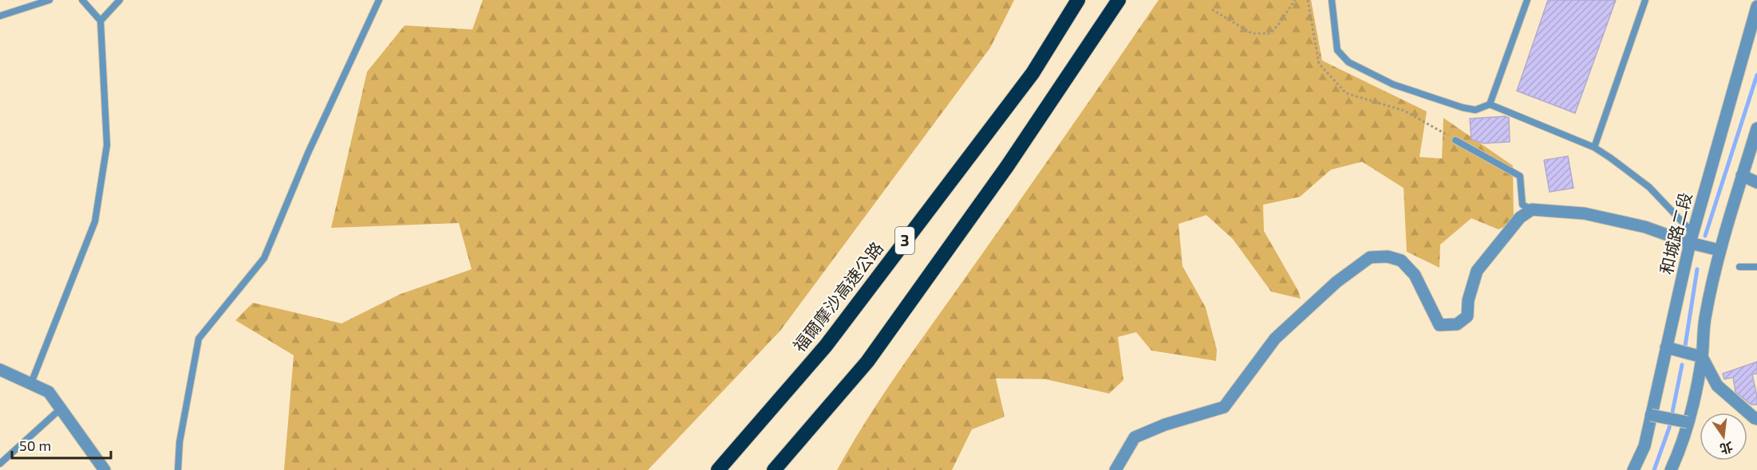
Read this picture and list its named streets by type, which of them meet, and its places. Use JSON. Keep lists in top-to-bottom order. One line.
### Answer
{"streets":{"highway":["3","福爾摩沙高速公路"],"street":["和城路二段"]},"scale_bar":"50 m","north":"bottom"}
